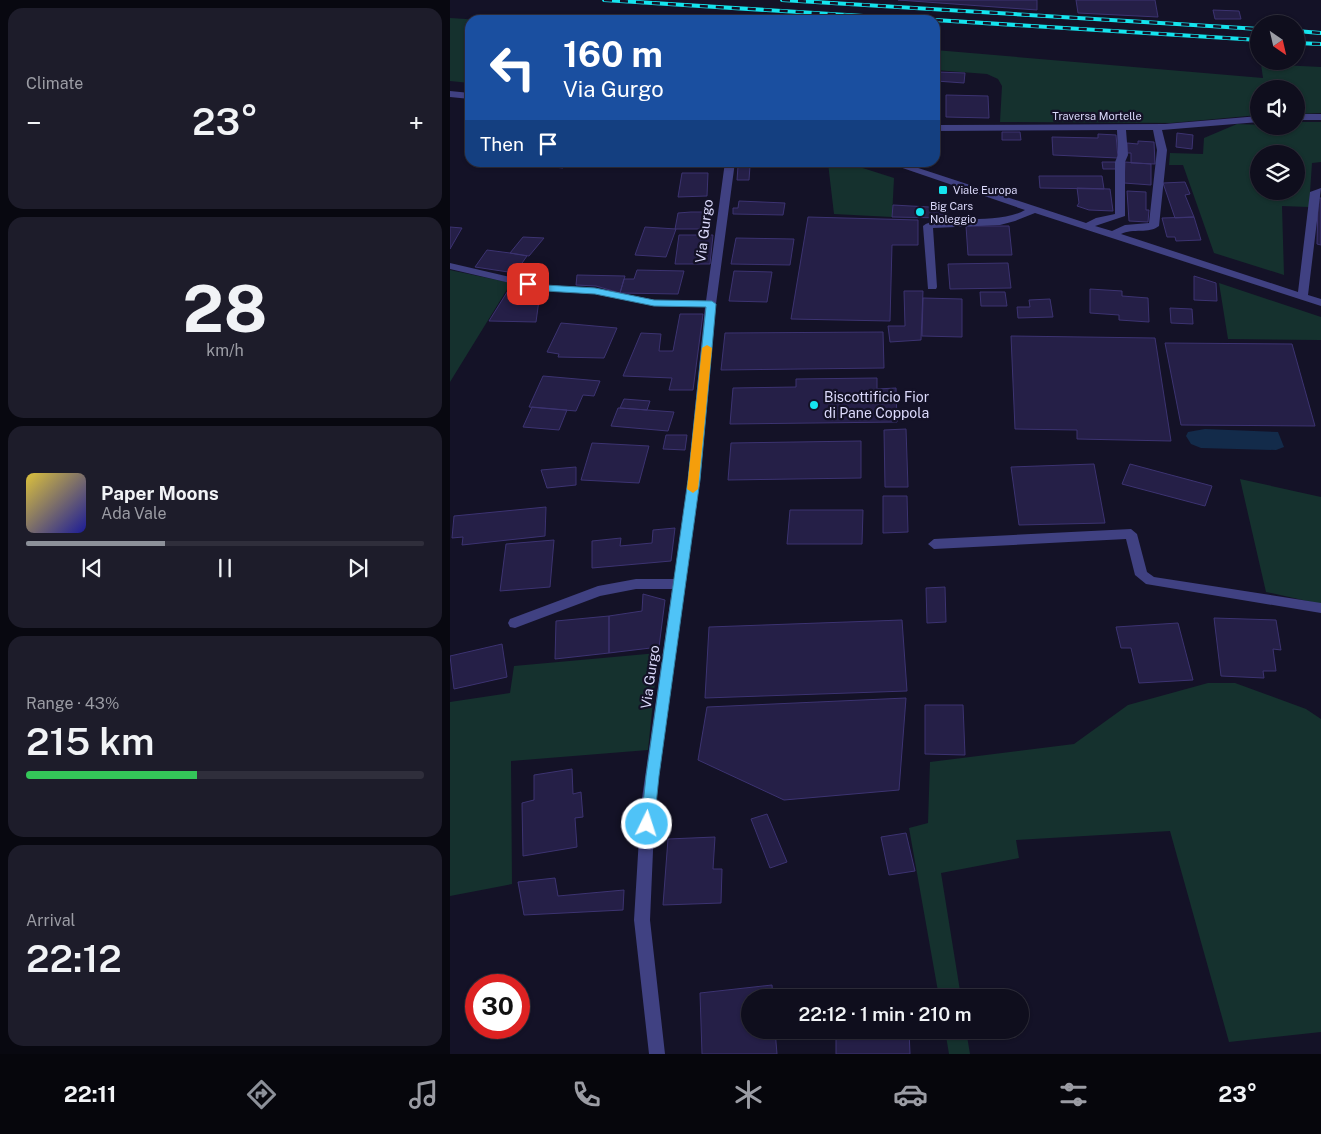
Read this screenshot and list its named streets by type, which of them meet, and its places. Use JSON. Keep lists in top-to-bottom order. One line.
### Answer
{"streets":{"street":["Traversa Mortelle","Via Gurgo"]},"places":{"transit":["Viale Europa"],"other":["Big Cars Noleggio","Biscottificio Fior di Pane Coppola"]},"north":"bottom right","page":{"tile":["Climate",["28","km/h"],["Range · 43%","215 km"],["Arrival","22:12"]],"turn":["160 m","Via Gurgo"],"heat":["−","23°","+"],"then":"Then","song":["Paper Moons","Ada Vale"],"limit":"30","trip":"22:12 · 1 min · 210 m","tabs":["22:11","23°"]}}
